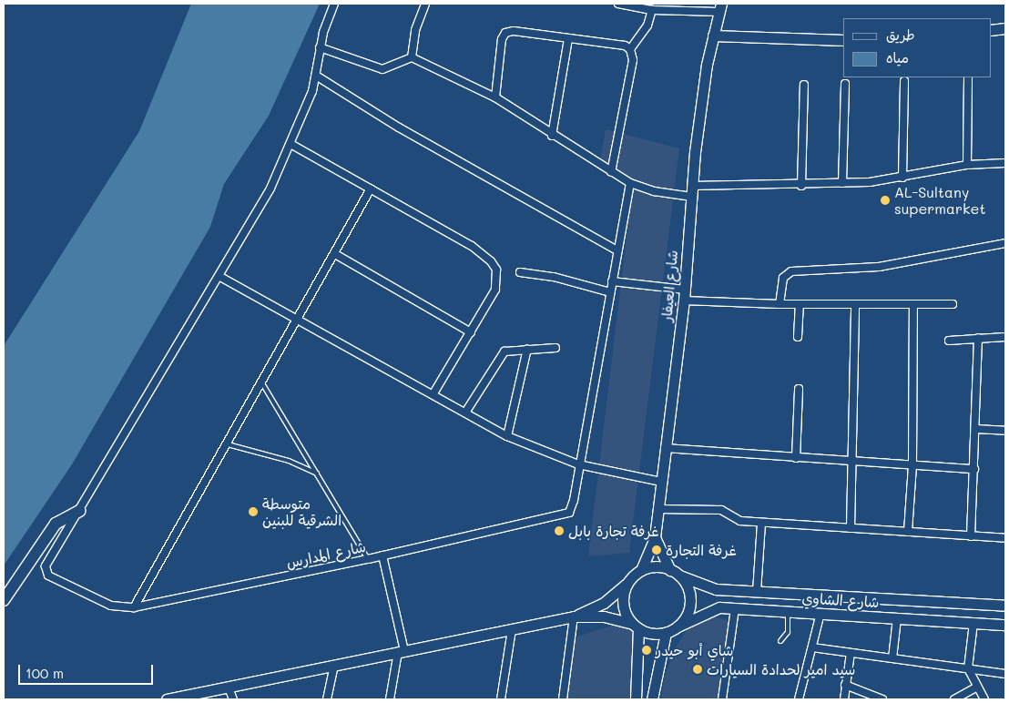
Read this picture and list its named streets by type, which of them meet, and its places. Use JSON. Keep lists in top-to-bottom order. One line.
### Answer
{"streets":{"street":["شارع العيفار","شارع المدارس","شارع الشاوي"]},"crossings":[["شارع العيفار","شارع الشاوي"]],"places":["AL-Sultany supermarket","متوسطة الشرقية للبنين","غرفة تجارة بابل","غرفة التجارة","شاي أبو حيدر","سيد امير لحدادة السيارات"],"legend":["طريق","مياه"],"scale_bar":"100 m"}
